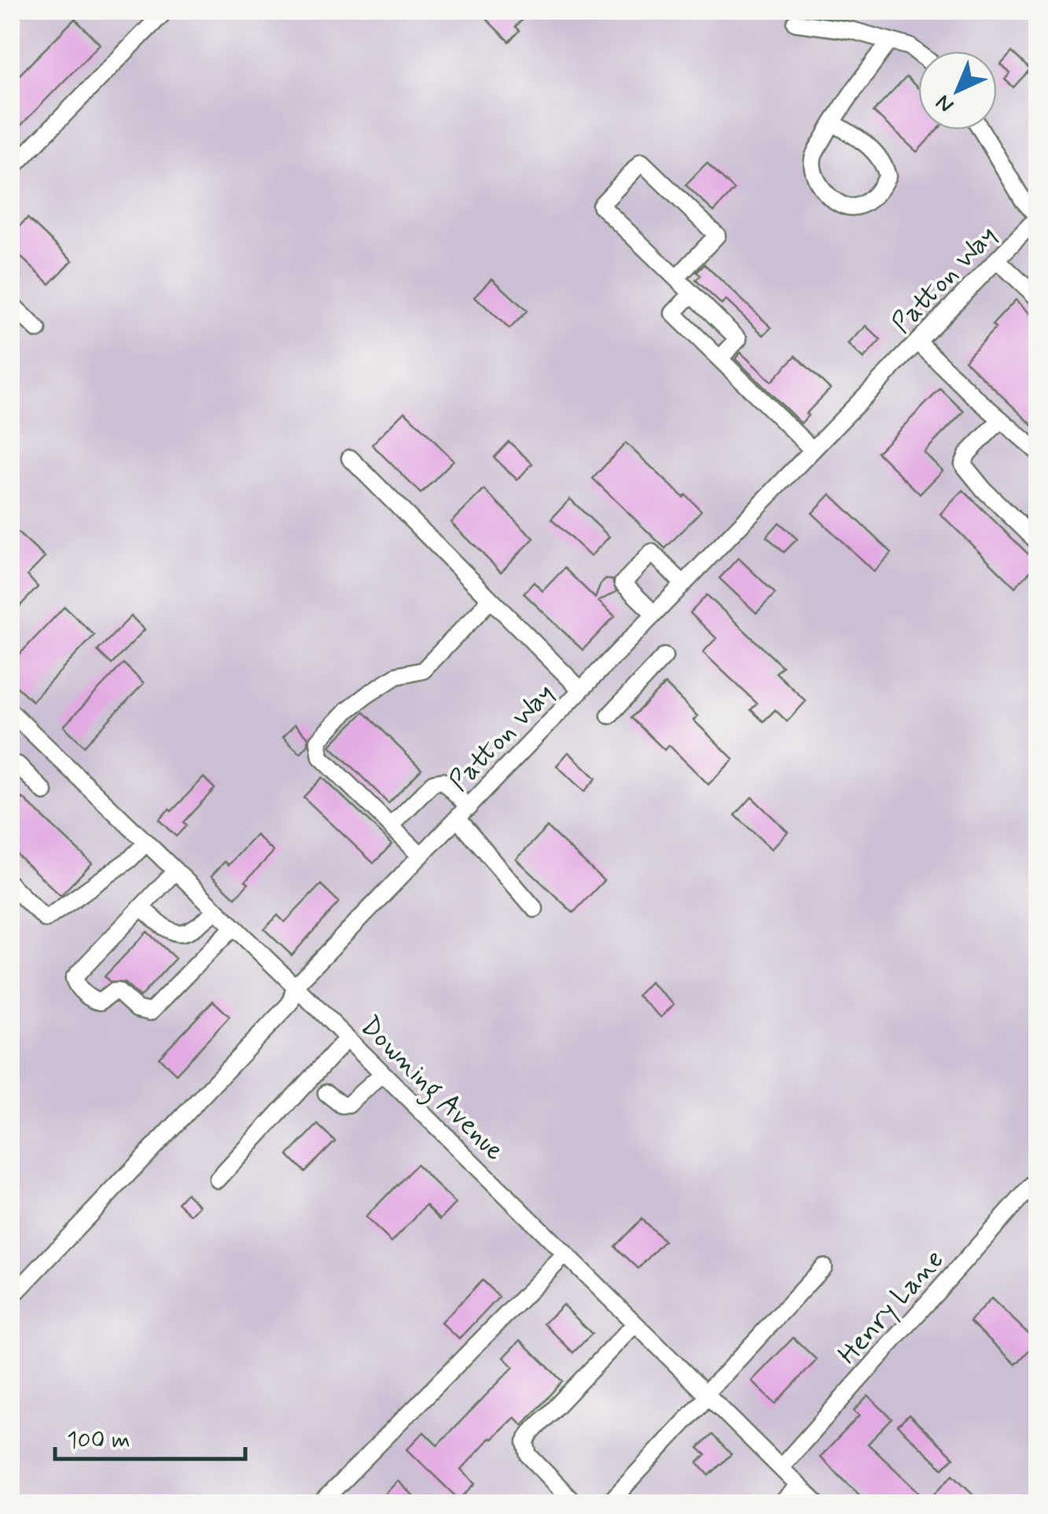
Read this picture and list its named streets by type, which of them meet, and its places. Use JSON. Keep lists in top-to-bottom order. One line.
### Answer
{"streets":{"street":["Patton Way","Downing Avenue","Henry Lane"]},"crossings":[["Patton Way","Downing Avenue"],["Downing Avenue","Henry Lane"]],"scale_bar":"100 m","north":"bottom left"}
